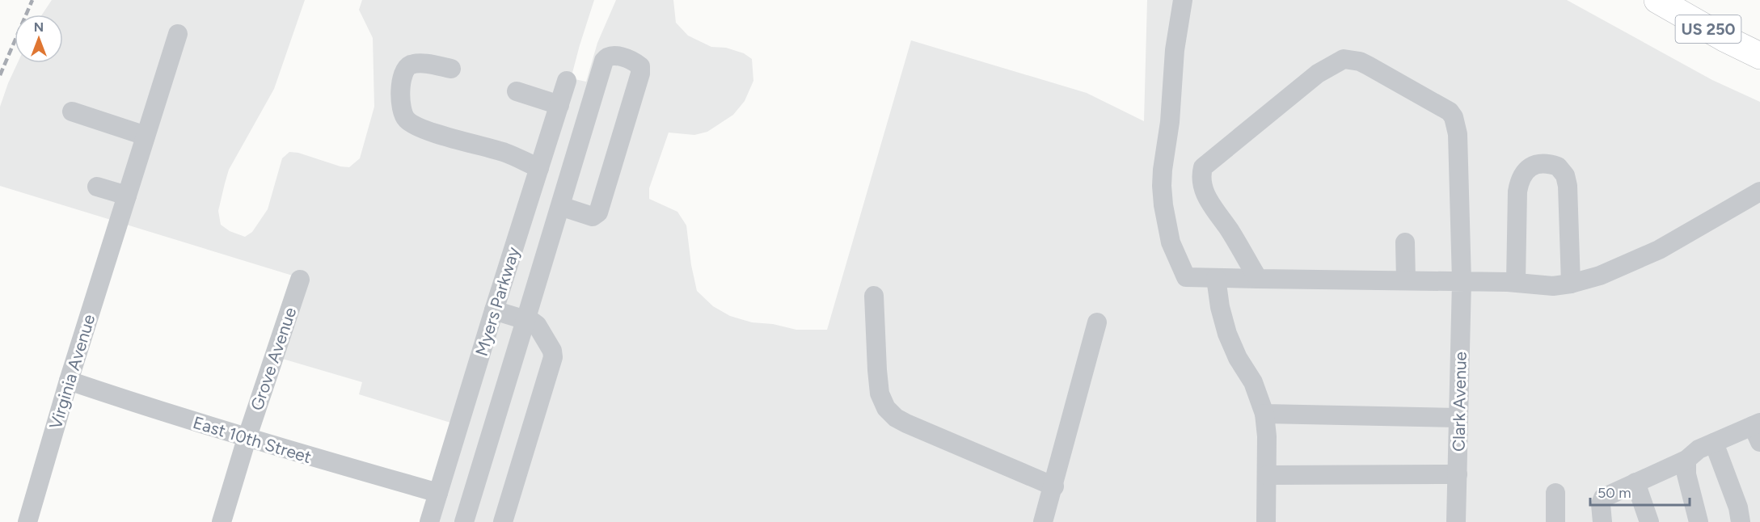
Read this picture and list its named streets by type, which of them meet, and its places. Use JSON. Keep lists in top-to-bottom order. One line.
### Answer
{"streets":{"highway":["US 250"],"street":["Myers Parkway","Grove Avenue","Virginia Avenue","Clark Avenue","East 10th Street"]},"crossings":[["Myers Parkway","East 10th Street"],["Grove Avenue","East 10th Street"],["Virginia Avenue","East 10th Street"]],"scale_bar":"50 m","north":"top"}
